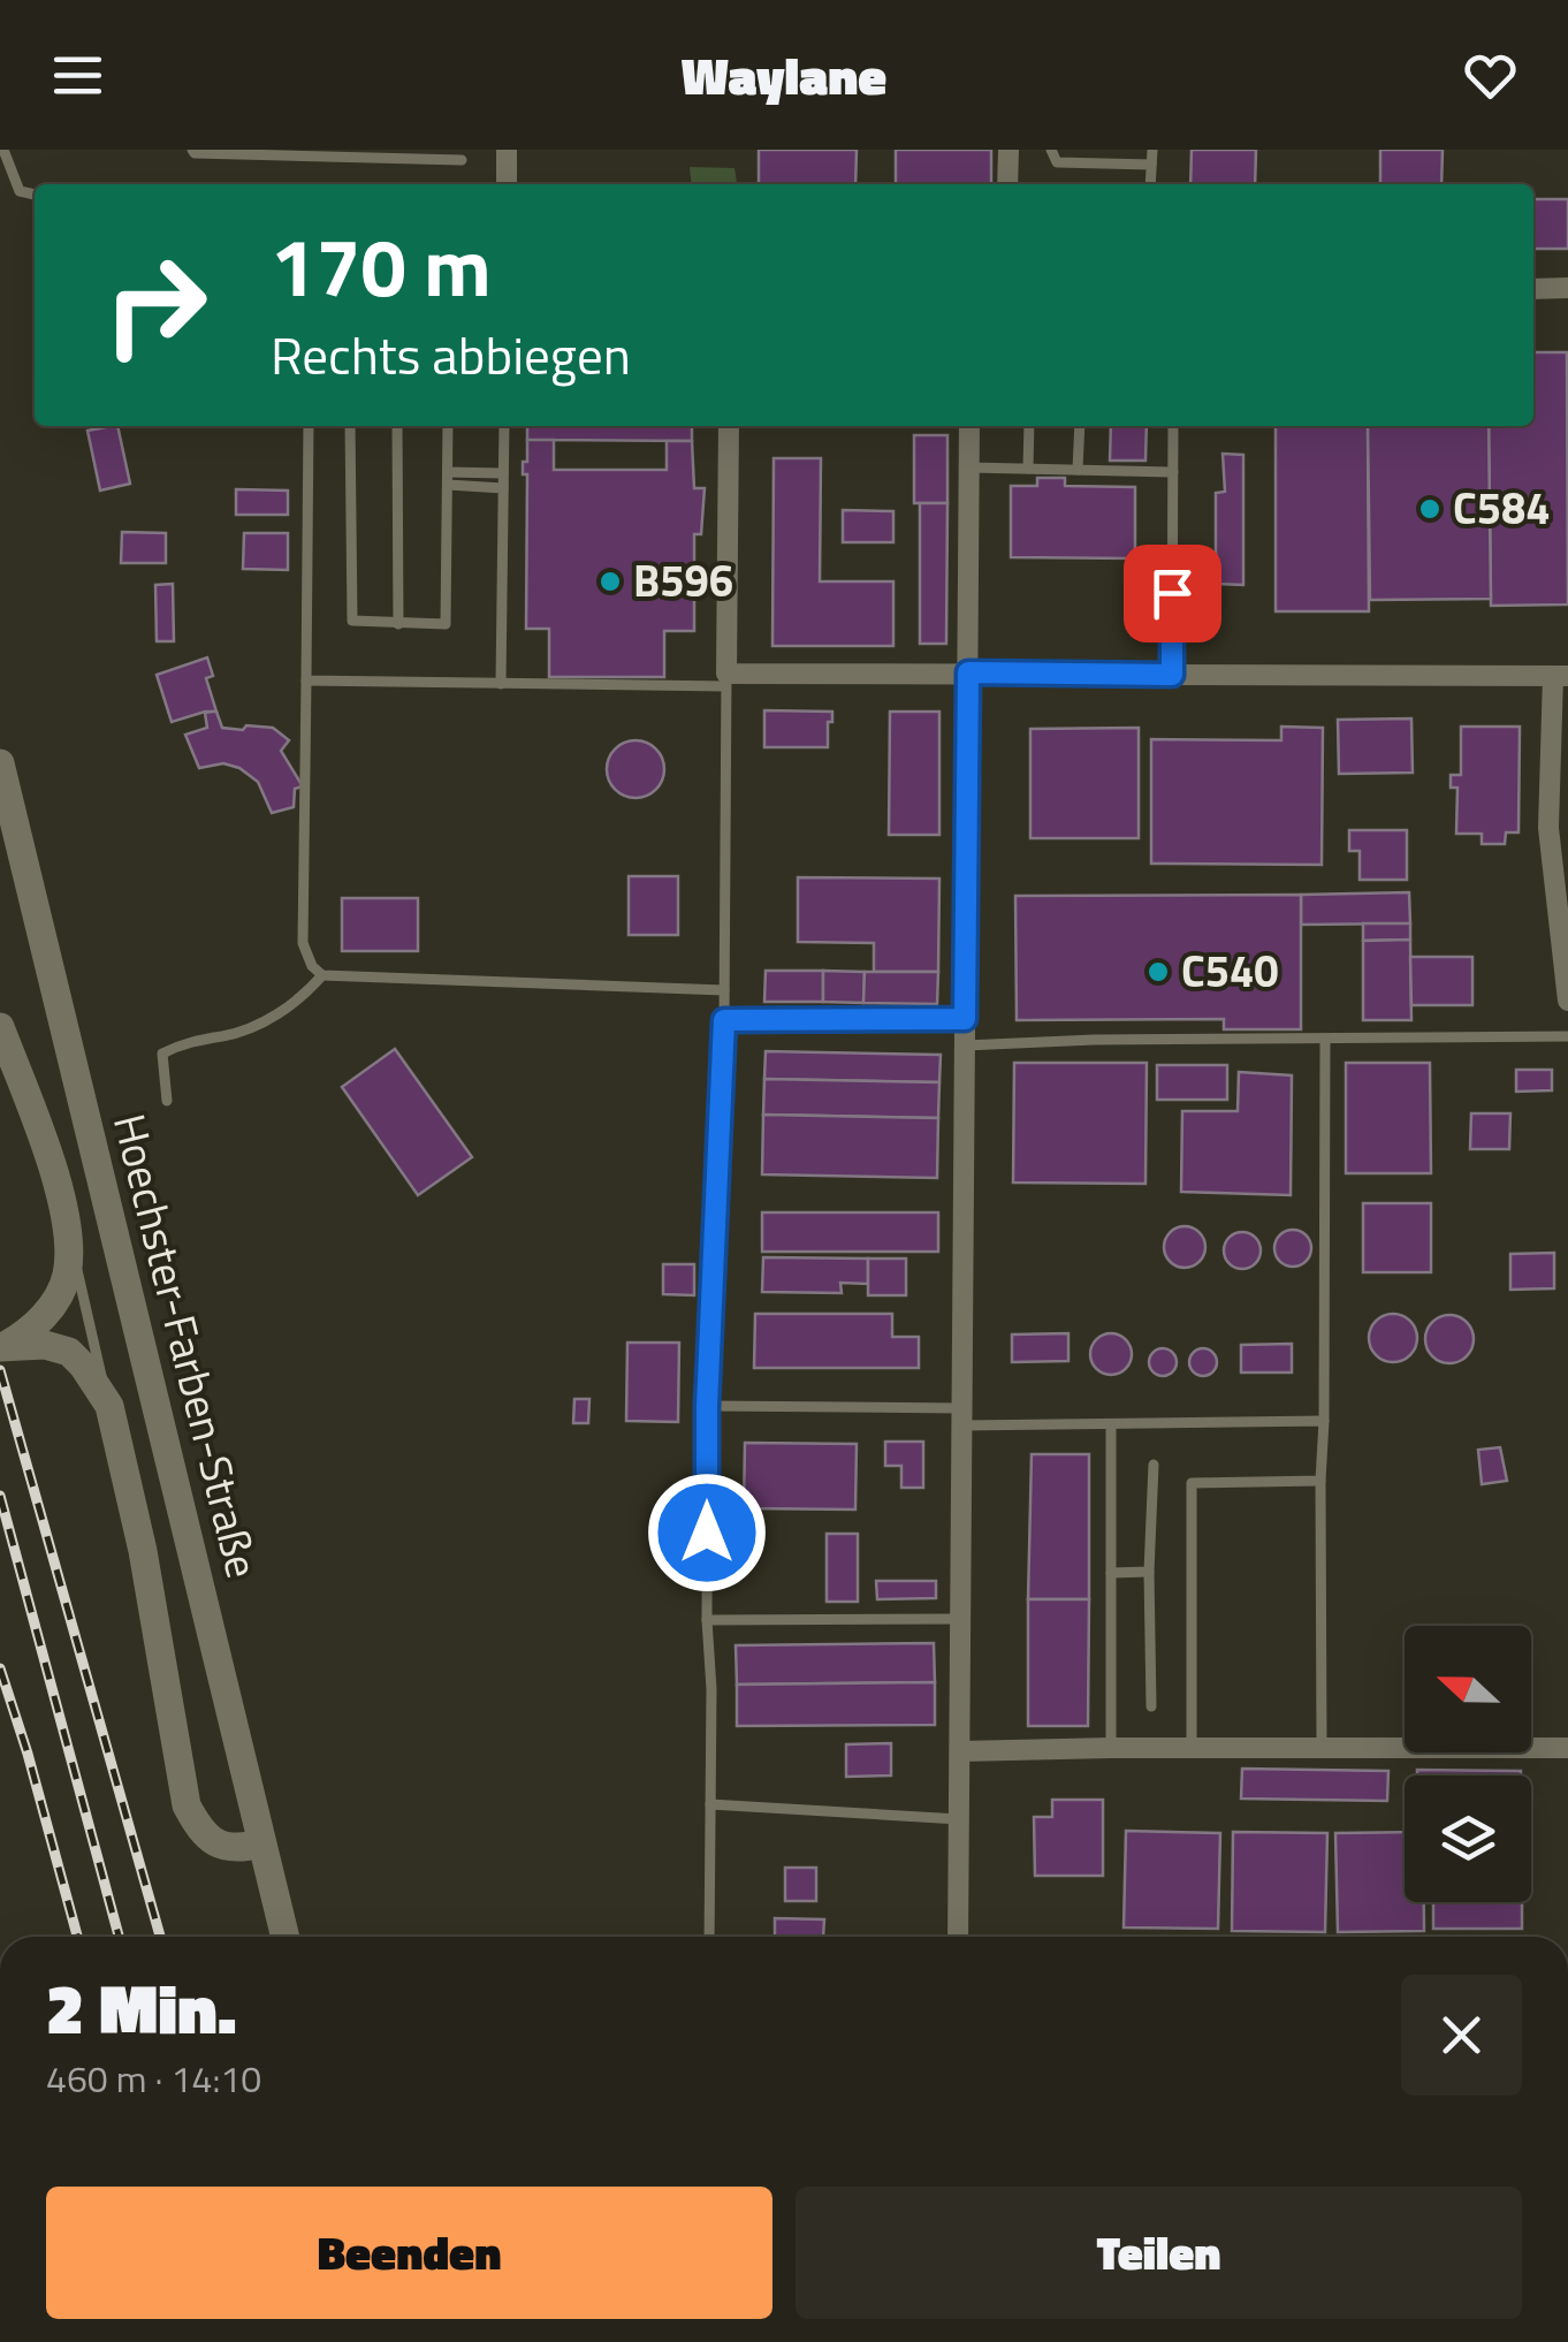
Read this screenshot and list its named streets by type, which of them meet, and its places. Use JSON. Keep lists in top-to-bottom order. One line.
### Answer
{"streets":{"main road":["Hoechster-Farben-Straße"]},"places":["C584","B596","C540"],"north":"left","page":{"header":"Waylane","turn":["170 m","Rechts abbiegen"],"heading":["2 Min.","460 m · 14:10"],"buttons":["Beenden","Teilen"]}}
